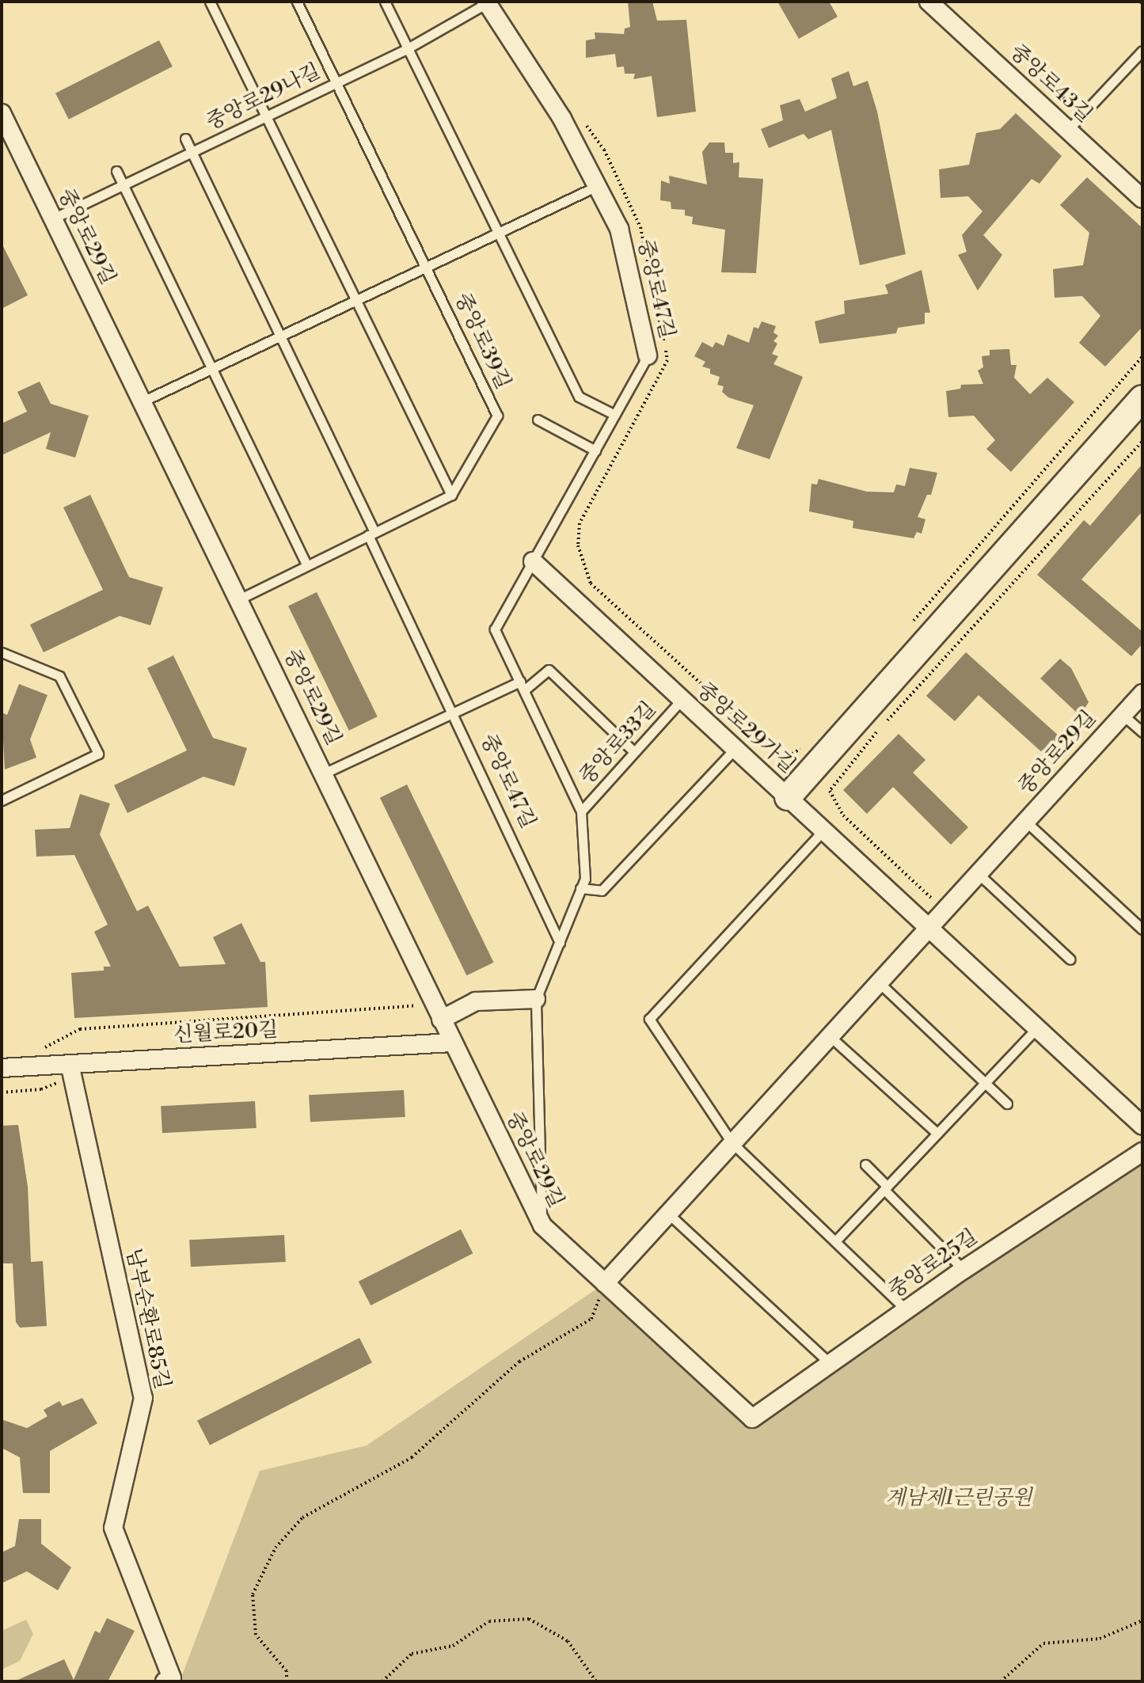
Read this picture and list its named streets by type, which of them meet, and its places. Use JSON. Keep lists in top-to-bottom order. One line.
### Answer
{"streets":{"street":["중앙로43길","중앙로29길","중앙로47길","중앙로29가길","신월로20길","중앙로25길","남부순환로85길"],"lane":["중앙로29나길","중앙로39길","중앙로33길"]},"crossings":[["중앙로29나길","중앙로29길"],["중앙로29나길","중앙로47길"],["중앙로29나길","중앙로39길"],["중앙로29길","중앙로47길"],["중앙로29길","중앙로29가길"],["중앙로29길","신월로20길"],["중앙로29길","중앙로25길"],["중앙로47길","중앙로29가길"],["중앙로47길","중앙로33길"],["중앙로29가길","중앙로33길"],["신월로20길","남부순환로85길"]],"parks":["계남제1근린공원"]}
